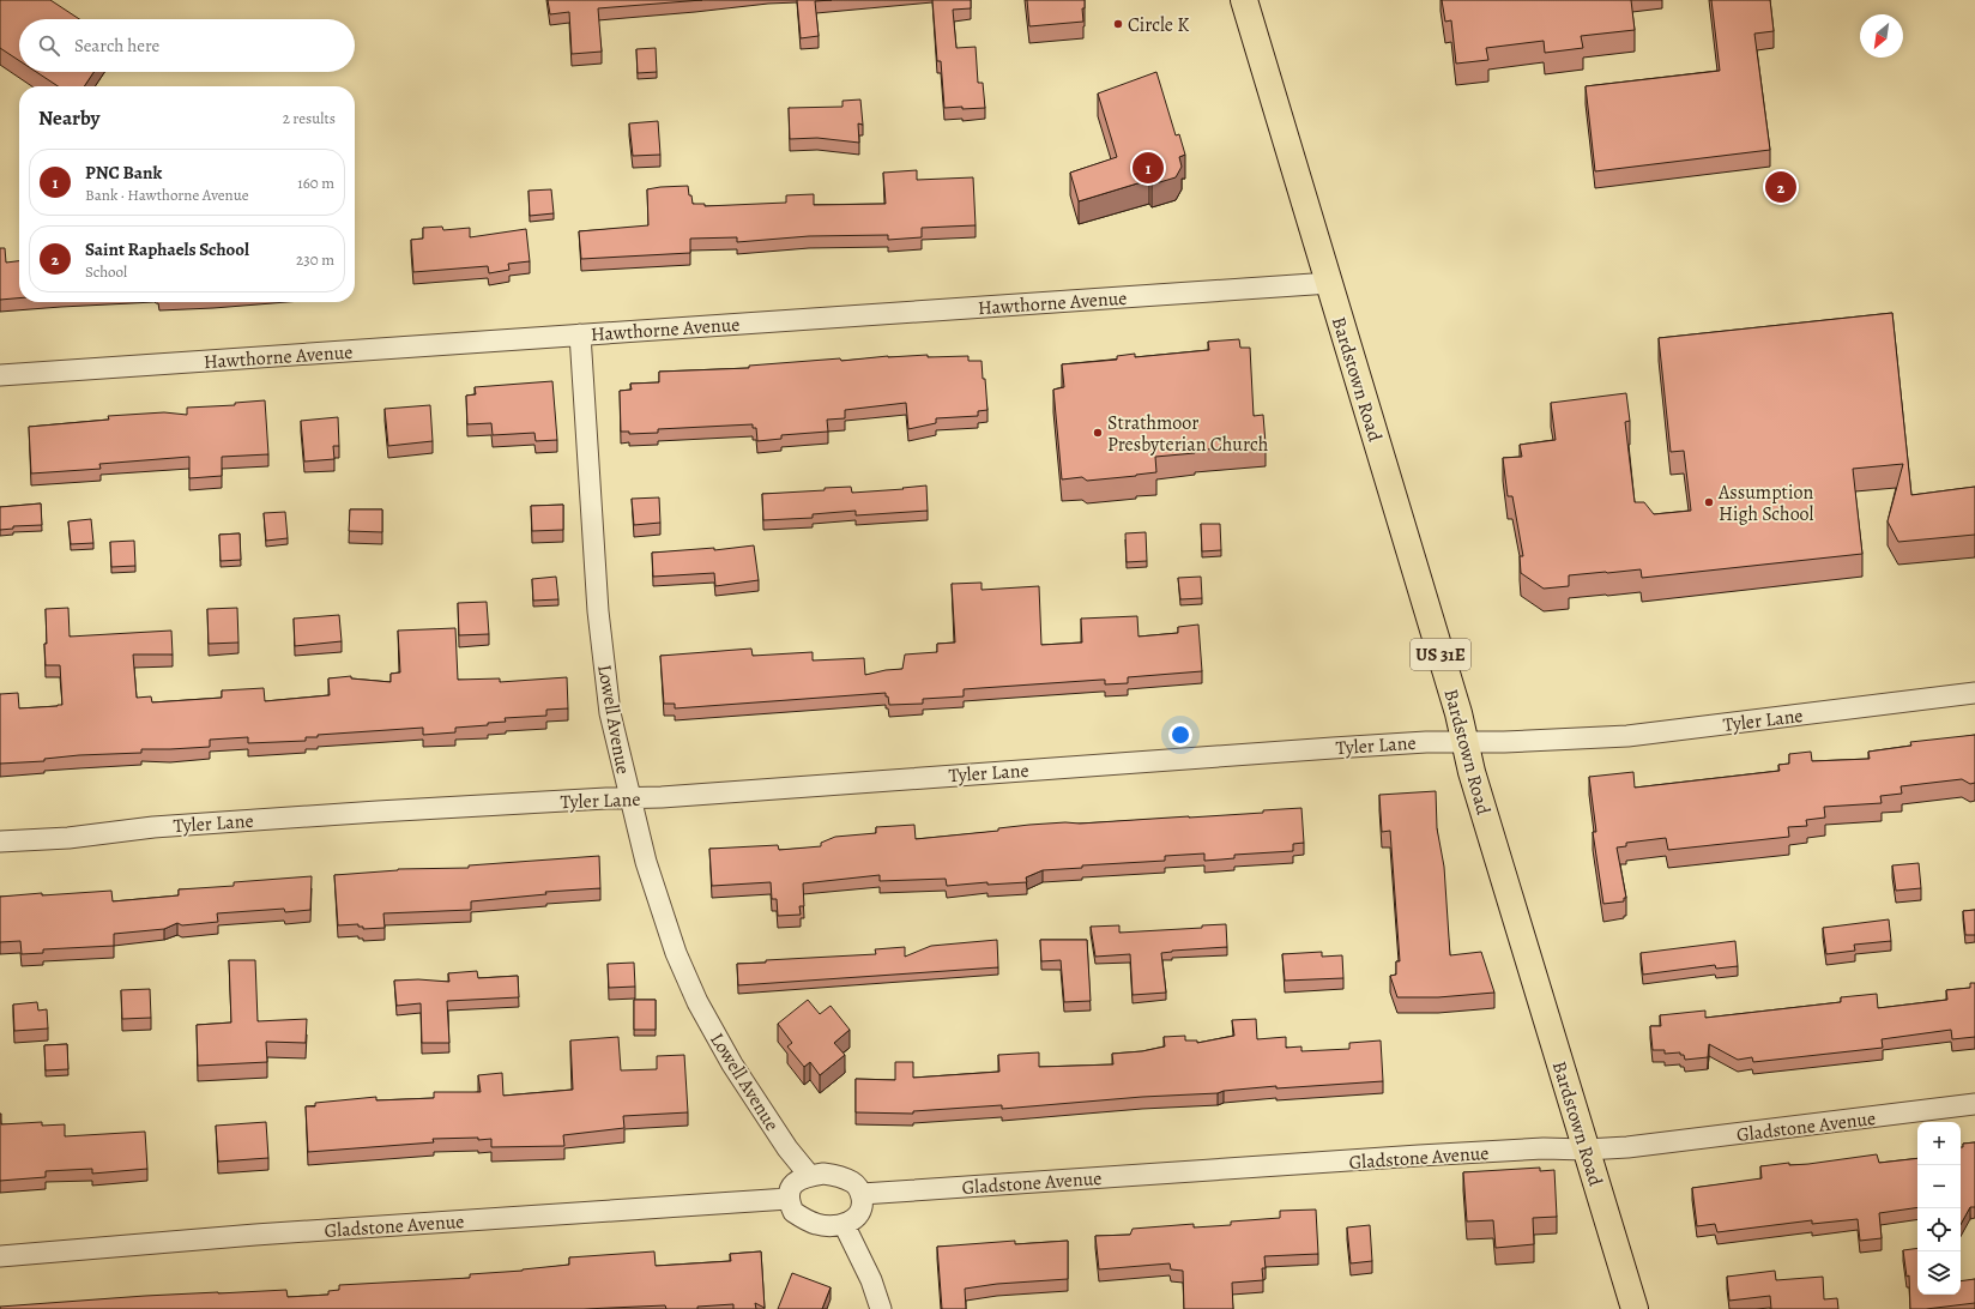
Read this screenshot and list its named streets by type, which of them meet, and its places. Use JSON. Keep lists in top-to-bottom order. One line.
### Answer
{"streets":{"main road":["Bardstown Road","US 31E"],"street":["Hawthorne Avenue","Lowell Avenue","Tyler Lane","Gladstone Avenue"]},"crossings":[["Hawthorne Avenue","Bardstown Road"],["Hawthorne Avenue","Lowell Avenue"],["Bardstown Road","Tyler Lane"],["Bardstown Road","Gladstone Avenue"],["Lowell Avenue","Tyler Lane"],["Lowell Avenue","Gladstone Avenue"]],"places":["Circle K","Strathmoor Presbyterian Church","Assumption High School"],"north":"bottom left","page":{"search":"Search here","heading":["Nearby","2 results"],"list":[{"mark":"1","name":"PNC Bank","note":"Bank · Hawthorne Avenue","value":"160 m"},{"mark":"2","name":"Saint Raphaels School","note":"School","value":"230 m"}],"pins":["1","2"],"map_buttons":["+","−"]}}
